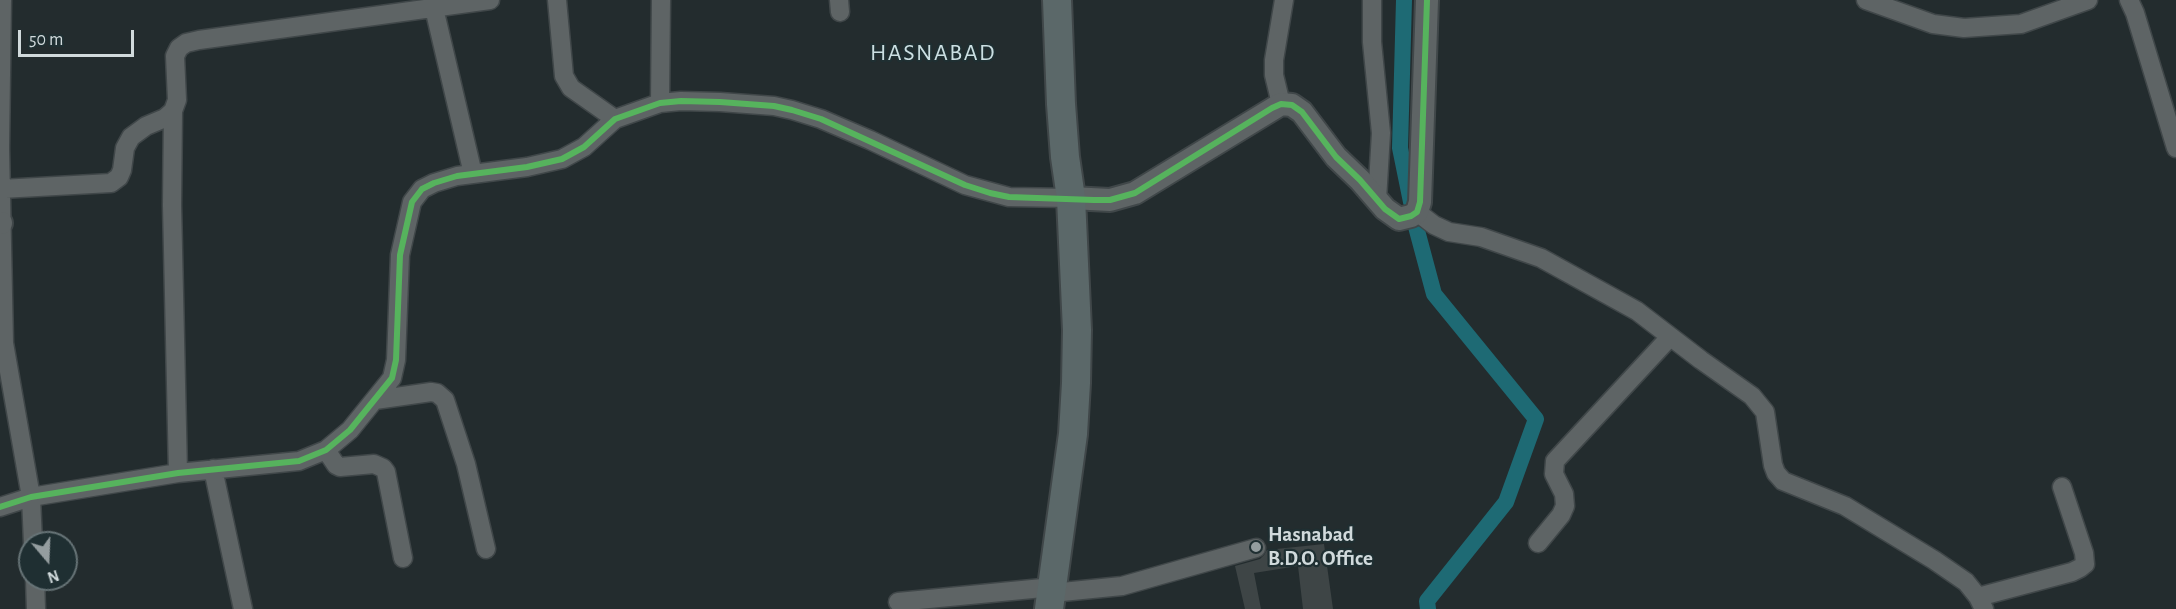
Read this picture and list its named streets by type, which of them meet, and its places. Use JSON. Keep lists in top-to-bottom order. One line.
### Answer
{"districts":["HASNABAD"],"places":["Hasnabad B.D.O. Office"],"scale_bar":"50 m","north":"bottom"}
